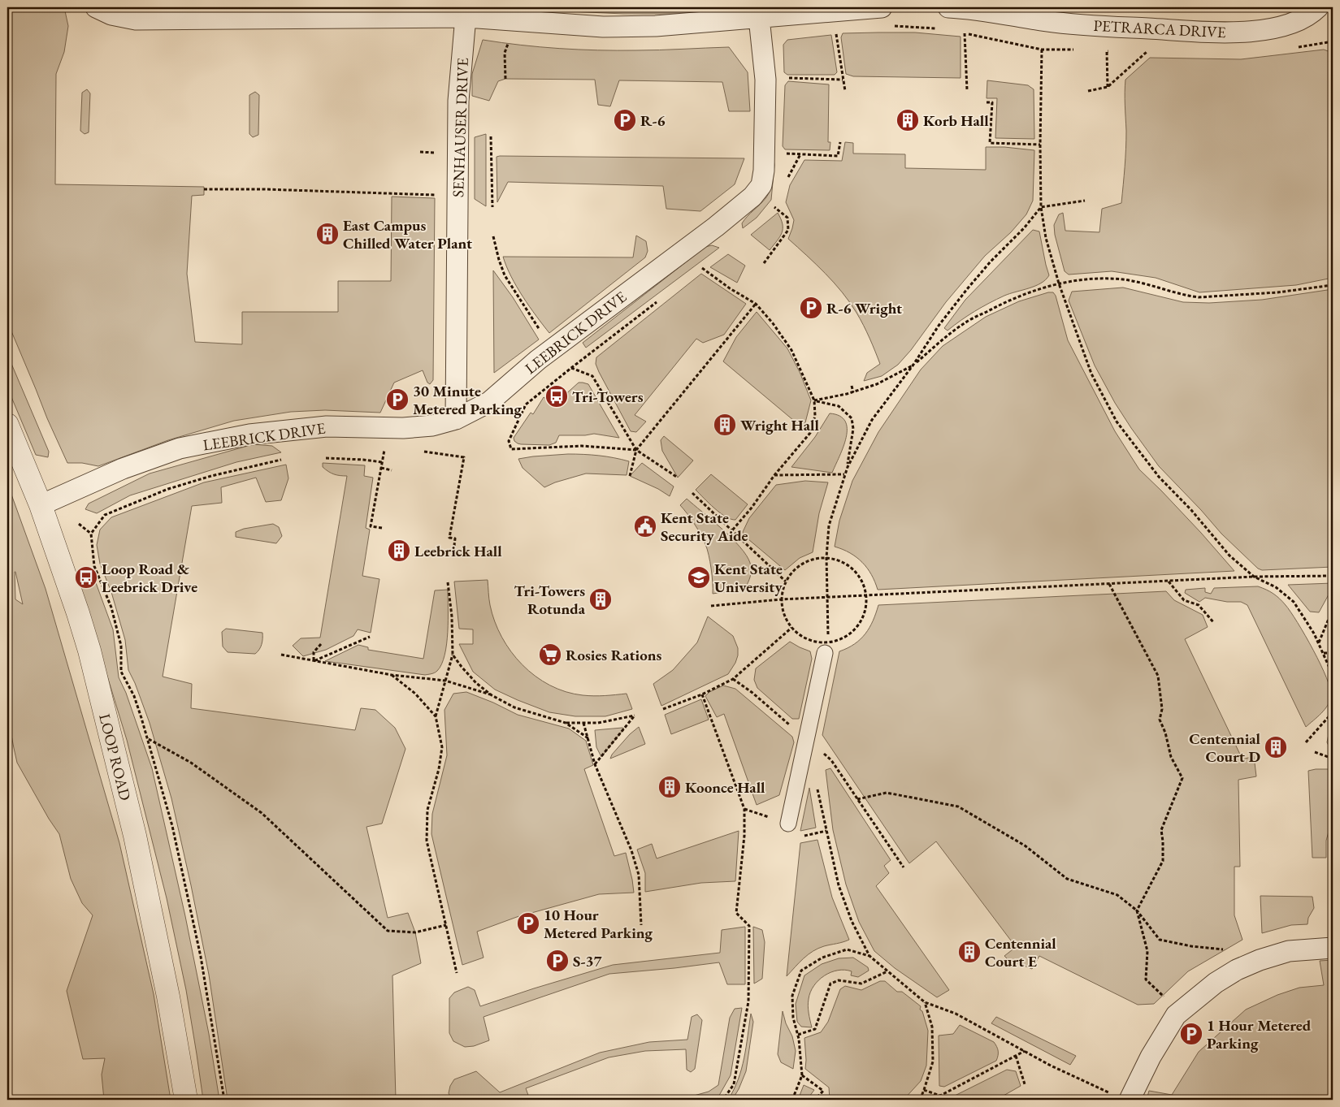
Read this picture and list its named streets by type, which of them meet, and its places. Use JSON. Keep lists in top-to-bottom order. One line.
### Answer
{"streets":{"street":["PETRARCA DRIVE","SENHAUSER DRIVE","LEEBRICK DRIVE","LOOP ROAD"]},"crossings":[["SENHAUSER DRIVE","LEEBRICK DRIVE"],["LEEBRICK DRIVE","LOOP ROAD"]],"places":{"parking":["R-6","R-6 Wright","30 Minute Metered Parking","10 Hour Metered Parking","S-37","1 Hour Metered Parking"],"building":["Korb Hall","East Campus Chilled Water Plant","Wright Hall","Leebrick Hall","Tri-Towers Rotunda","Centennial Court D","Koonce Hall","Centennial Court E"],"bus stop":["Tri-Towers","Loop Road & Leebrick Drive"],"public building":["Kent State Security Aide"],"school or university":["Kent State University"],"supermarket":["Rosies Rations"]}}
